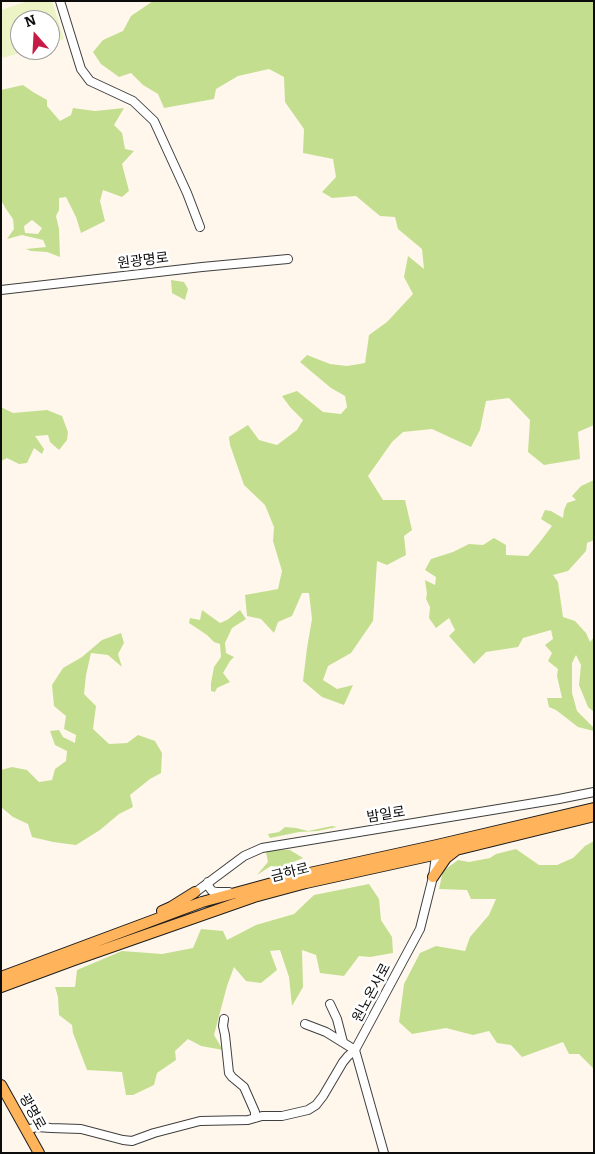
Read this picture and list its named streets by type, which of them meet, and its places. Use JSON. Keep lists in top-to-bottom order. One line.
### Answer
{"streets":{"main road":["금하로","광명로"],"street":["원광명로","밤일로","원노온사로"]},"crossings":[["밤일로","금하로"],["금하로","원노온사로"],["원노온사로","광명로"]],"north":"top"}
